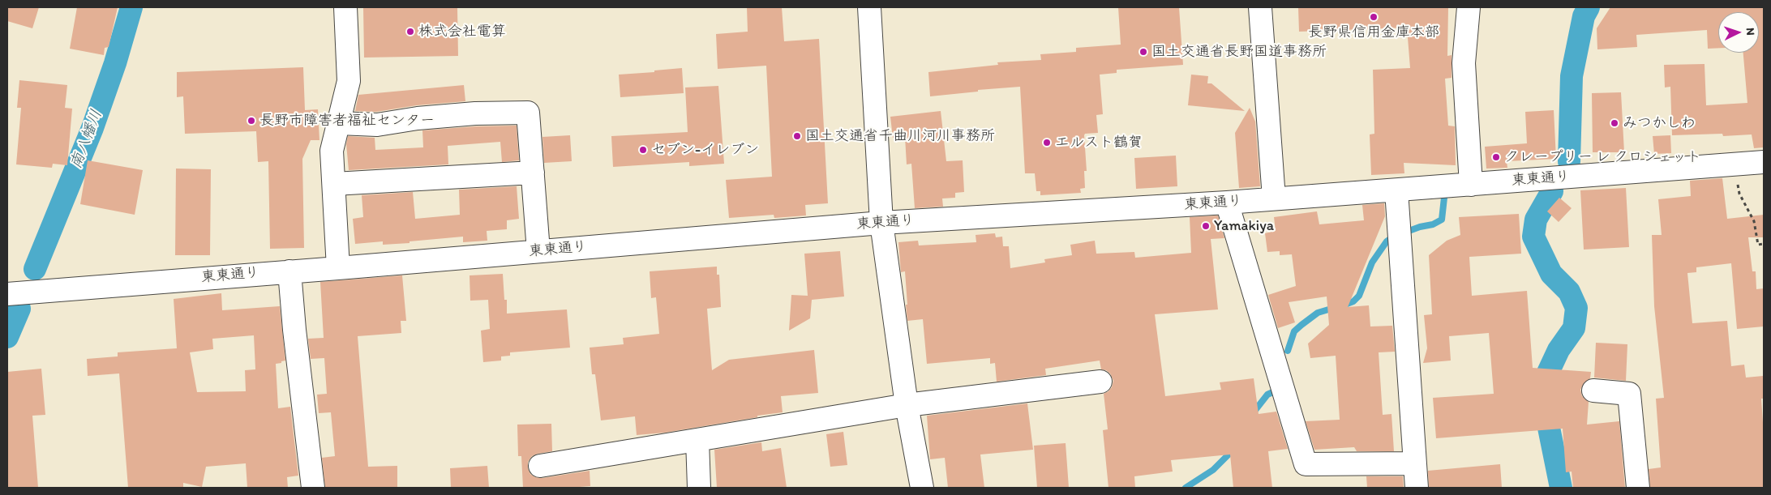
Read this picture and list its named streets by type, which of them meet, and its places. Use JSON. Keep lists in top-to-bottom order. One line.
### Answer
{"streets":{"street":["東東通り"]},"water":["南八幡川"],"places":["長野県信用金庫本部","株式会社電算","国土交通省長野国道事務所","長野市障害者福祉センター","みつかしわ","国土交通省千曲川河川事務所","エルスト鶴賀","セブン-イレブン","クレープリー レ クロシェット","Yamakiya"],"north":"right"}
